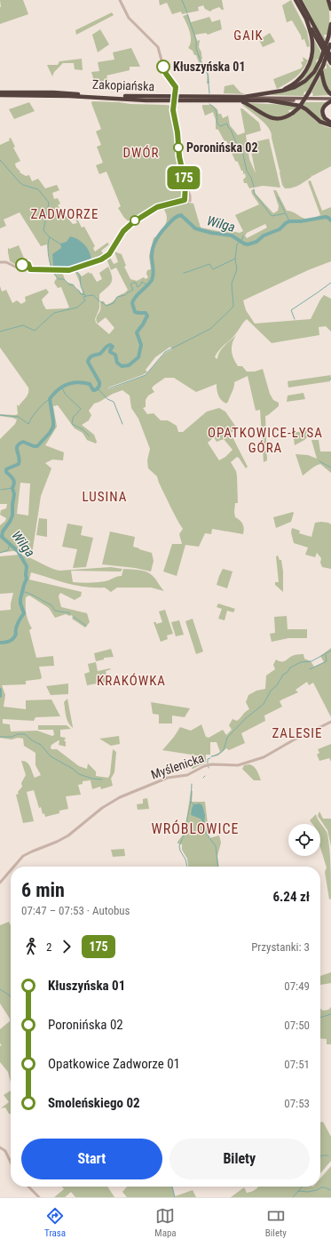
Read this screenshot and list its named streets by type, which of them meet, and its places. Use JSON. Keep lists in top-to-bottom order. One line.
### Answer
{"streets":{"highway":["Zakopiańska"],"street":["Myślenicka"]},"districts":["GAIK","DWÓR","ZADWORZE","OPATKOWICE-ŁYSA GÓRA","LUSINA","KRAKÓWKA","ZALESIE","WRÓBLOWICE"],"water":["Wilga"],"places":["Kłuszyńska 01","Poronińska 02"],"lines":["bus line 175"],"page":{"on_map":"175","heading":["6 min","07:47 – 07:53 · Autobus","6.24 zł"],"legs":["2","175","Przystanki: 3"],"list":[{"name":"Kłuszyńska 01","value":"07:49"},{"name":"Poronińska 02","value":"07:50"},{"name":"Opatkowice Zadworze 01","value":"07:51"},{"name":"Smoleńskiego 02","value":"07:53"}],"buttons":["Start","Bilety"],"tabs":["Trasa","Mapa","Bilety"]}}
